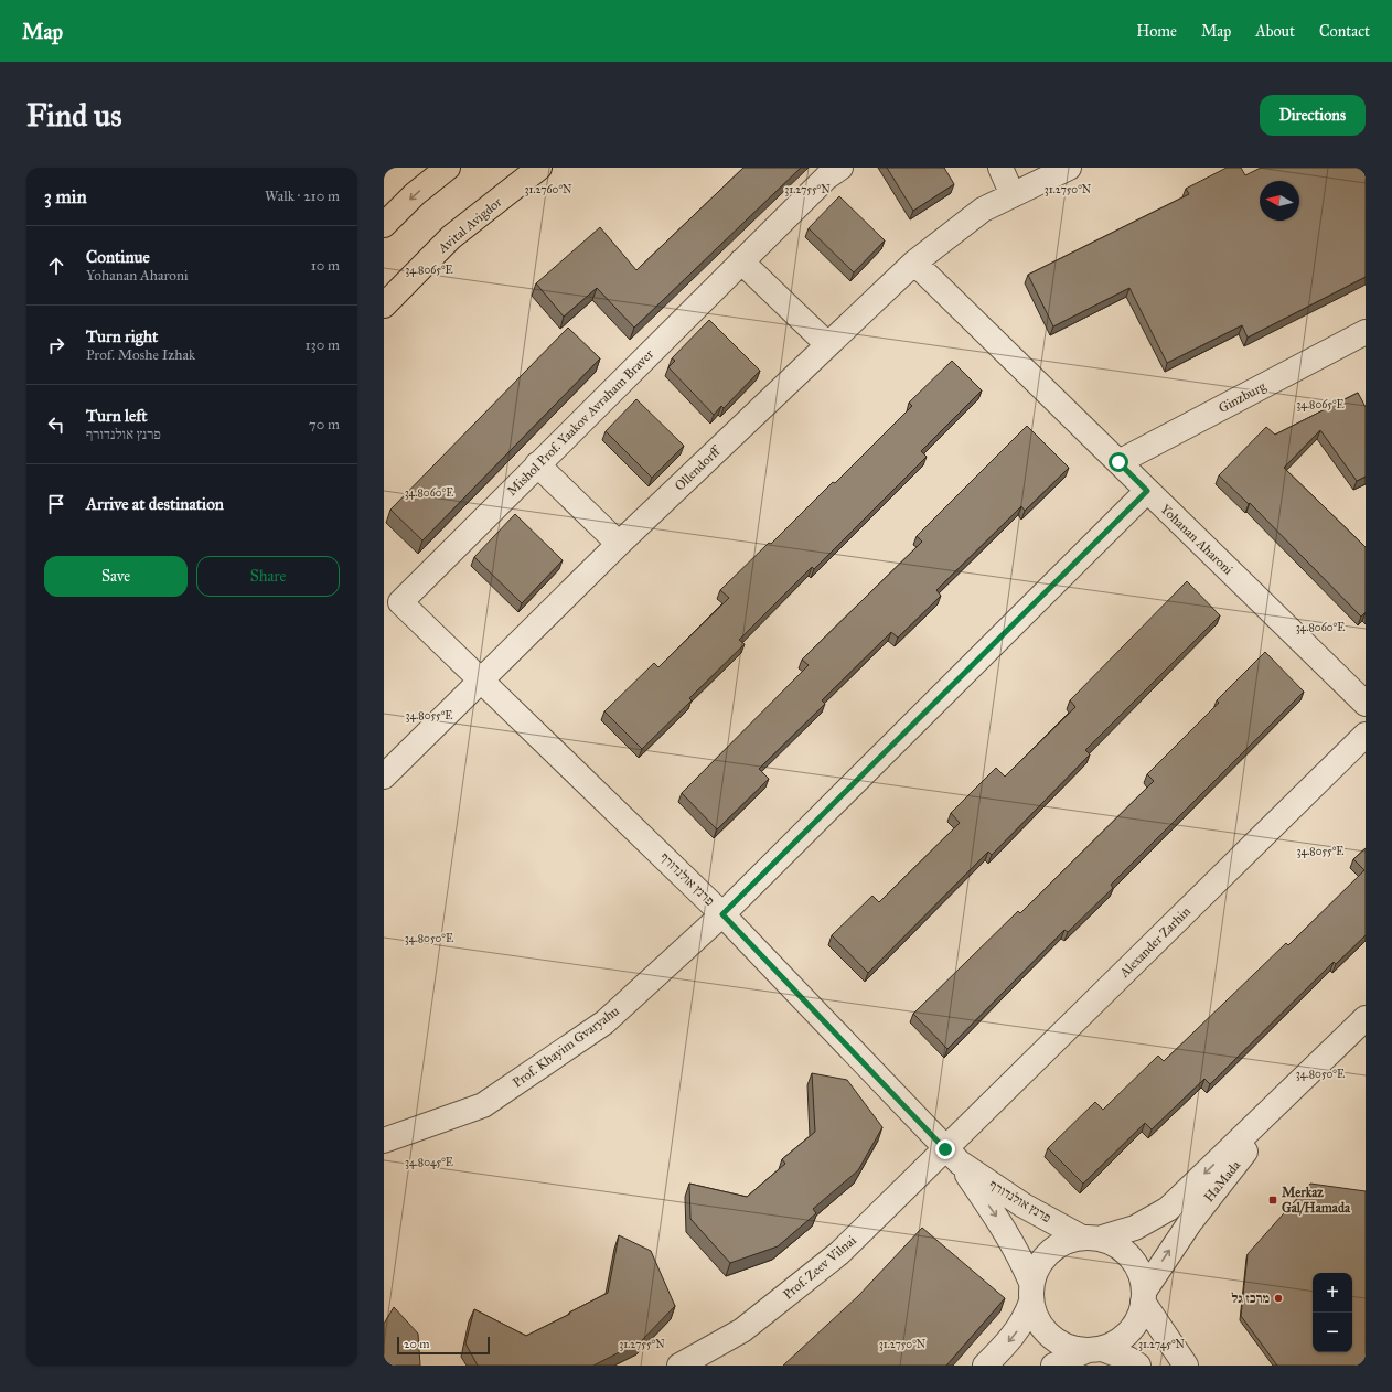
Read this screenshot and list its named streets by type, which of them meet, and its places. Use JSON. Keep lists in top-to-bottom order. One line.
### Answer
{"streets":{"main road":["Avital Avigdor"],"street":["Ginzburg","Mishol Prof. Yaakov Avraham Braver","Ollendorff","Yohanan Aharoni","פרנץ אולנדורף","Alexander Zarhin","Prof. Khayim Gvaryahu","HaMada","Prof. Zeev Vilnai"]},"crossings":[["Ginzburg","Yohanan Aharoni"],["Mishol Prof. Yaakov Avraham Braver","Ollendorff"],["Mishol Prof. Yaakov Avraham Braver","פרנץ אולנדורף"],["Ollendorff","Yohanan Aharoni"],["Ollendorff","פרנץ אולנדורף"],["Yohanan Aharoni","Prof. Khayim Gvaryahu"],["פרנץ אולנדורף","Alexander Zarhin"],["פרנץ אולנדורף","Prof. Khayim Gvaryahu"],["פרנץ אולנדורף","HaMada"],["פרנץ אולנדורף","Prof. Zeev Vilnai"],["Alexander Zarhin","Prof. Zeev Vilnai"]],"places":{"transit":["Merkaz Gal/Hamada"],"other":["מרכז גל"]},"scale_bar":"20 m","north":"left","page":{"header":"Map","nav":["Home","Map","About","Contact"],"buttons":["Directions",["Save","Share"]],"title":"Find us","heading":["3 min","Walk · 210 m"],"list":[["Continue","Yohanan Aharoni","10 m"],["Turn right","Prof. Moshe Izhak","130 m"],["Turn left","פרנץ אולנדורף","70 m"],"Arrive at destination"],"map_buttons":["+","−"],"scale":"20 m"},"coordinates":["31.2760°N","31.2755°N","31.2750°N","34.8065°E","34.8060°E","34.8055°E","34.8050°E","34.8045°E","31.2745°N"]}
